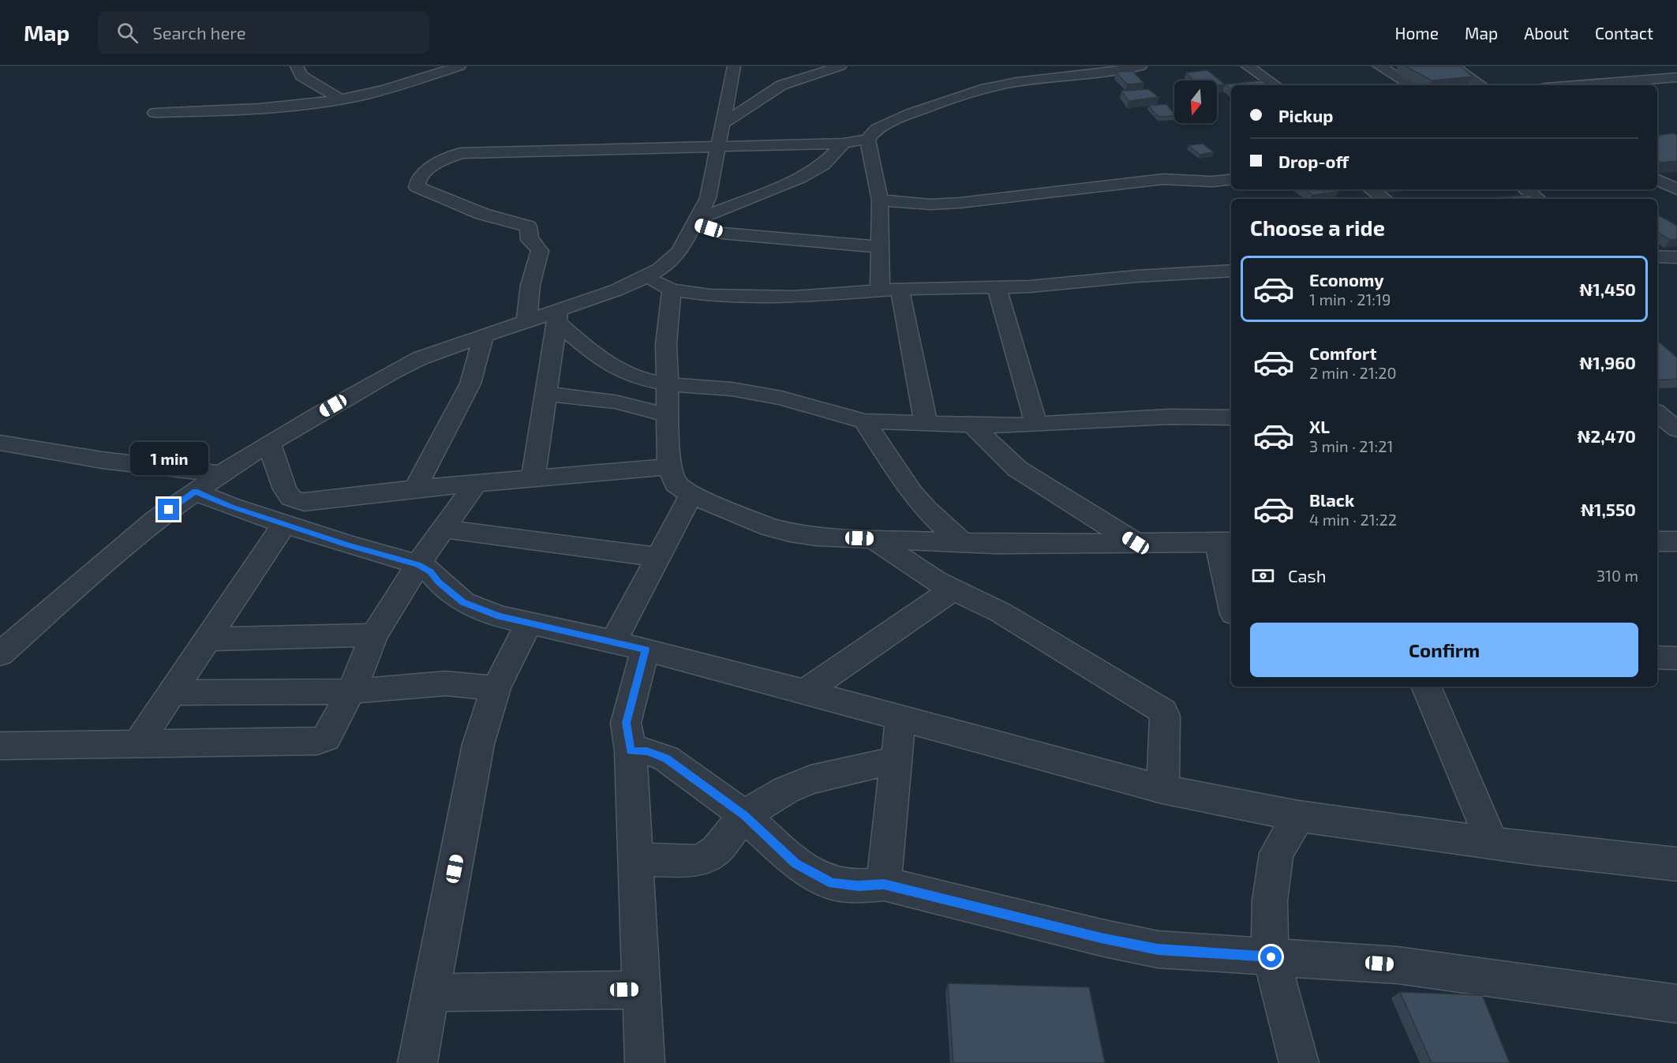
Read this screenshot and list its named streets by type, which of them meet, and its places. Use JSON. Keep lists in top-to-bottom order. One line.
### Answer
{"north":"bottom","page":{"header":"Map","search":"Search here","nav":["Home","Map","About","Contact"],"banner":["Pickup","Drop-off"],"heading":"Choose a ride","list":[{"name":"Economy","note":"1 min · 21:19","value":"₦1,450"},{"name":"Comfort","note":"2 min · 21:20","value":"₦1,960"},{"name":"XL","note":"3 min · 21:21","value":"₦2,470"},{"name":"Black","note":"4 min · 21:22","value":"₦1,550"}],"bubble":"1 min","pay":["Cash","310 m"],"buttons":"Confirm"}}
